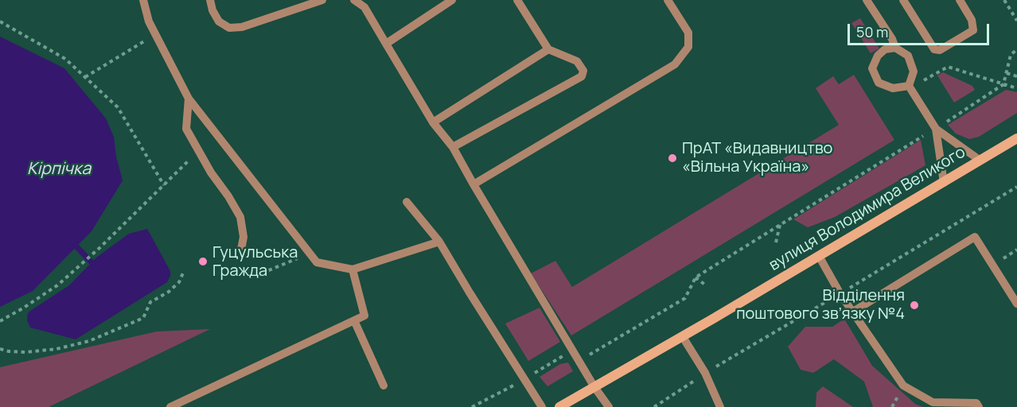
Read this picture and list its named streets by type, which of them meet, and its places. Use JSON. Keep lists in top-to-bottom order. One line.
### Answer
{"streets":{"main road":["вулиця Володимира Великого"]},"water":["Кірпічка"],"places":["ПрАТ «Видавництво «Вільна Україна»","Гуцульська Гражда","Відділення поштового зв’язку №4"],"scale_bar":"50 m"}
